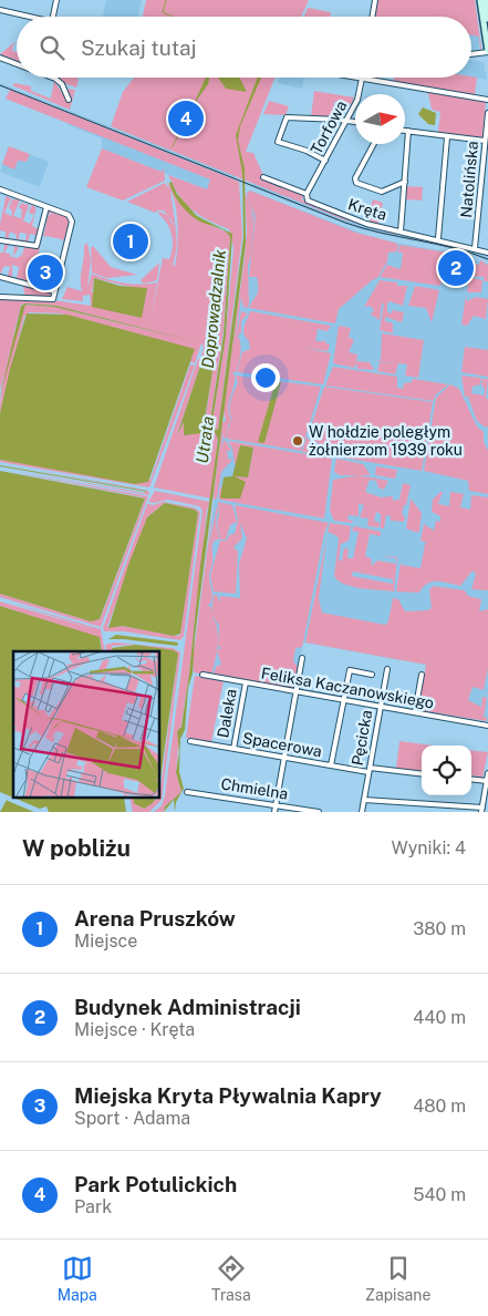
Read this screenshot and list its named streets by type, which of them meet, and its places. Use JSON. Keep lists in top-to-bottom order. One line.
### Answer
{"streets":{"street":["Torfowa","Natolińska","Kręta","Feliksa Kaczanowskiego","Daleka","Pęcicka","Spacerowa","Chmielna"]},"crossings":[["Torfowa","Kręta"],["Natolińska","Kręta"],["Feliksa Kaczanowskiego","Daleka"],["Feliksa Kaczanowskiego","Pęcicka"],["Daleka","Spacerowa"],["Pęcicka","Spacerowa"]],"water":["Doprowadzalnik","Utrata"],"places":["W hołdzie poległym żołnierzom 1939 roku"],"north":"right","page":{"search":"Szukaj tutaj","pins":["4","1","2","3"],"heading":["W pobliżu","Wyniki: 4"],"list":[{"mark":"1","name":"Arena Pruszków","note":"Miejsce","value":"380 m"},{"mark":"2","name":"Budynek Administracji","note":"Miejsce · Kręta","value":"440 m"},{"mark":"3","name":"Miejska Kryta Pływalnia Kapry","note":"Sport · Adama","value":"480 m"},{"mark":"4","name":"Park Potulickich","note":"Park","value":"540 m"}],"nav":["Mapa","Trasa","Zapisane"]}}
